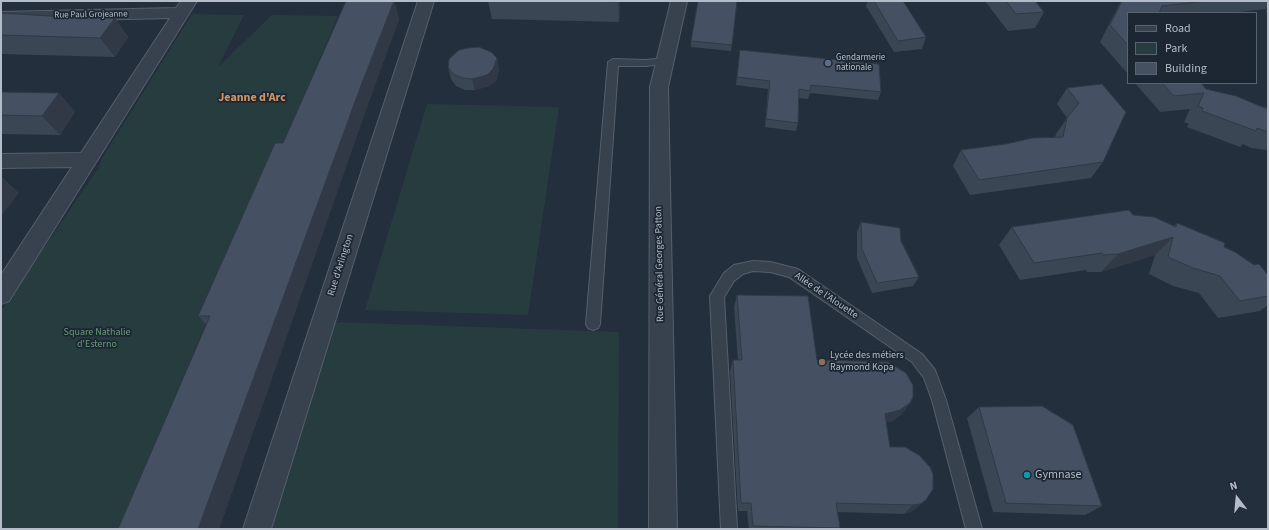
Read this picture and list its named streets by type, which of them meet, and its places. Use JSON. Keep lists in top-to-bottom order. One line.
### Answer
{"streets":{"street":["Rue Paul Grojeanne","Rue Général Georges Patton","Rue d'Arlington"],"lane":["Allée de l'Alouette"]},"districts":["Jeanne d'Arc"],"parks":["Square Nathalie d'Esterno"],"places":["Gendarmerie nationale","Lycée des métiers Raymond Kopa","Gymnase"],"legend":["Road","Park","Building"],"north":"top"}
